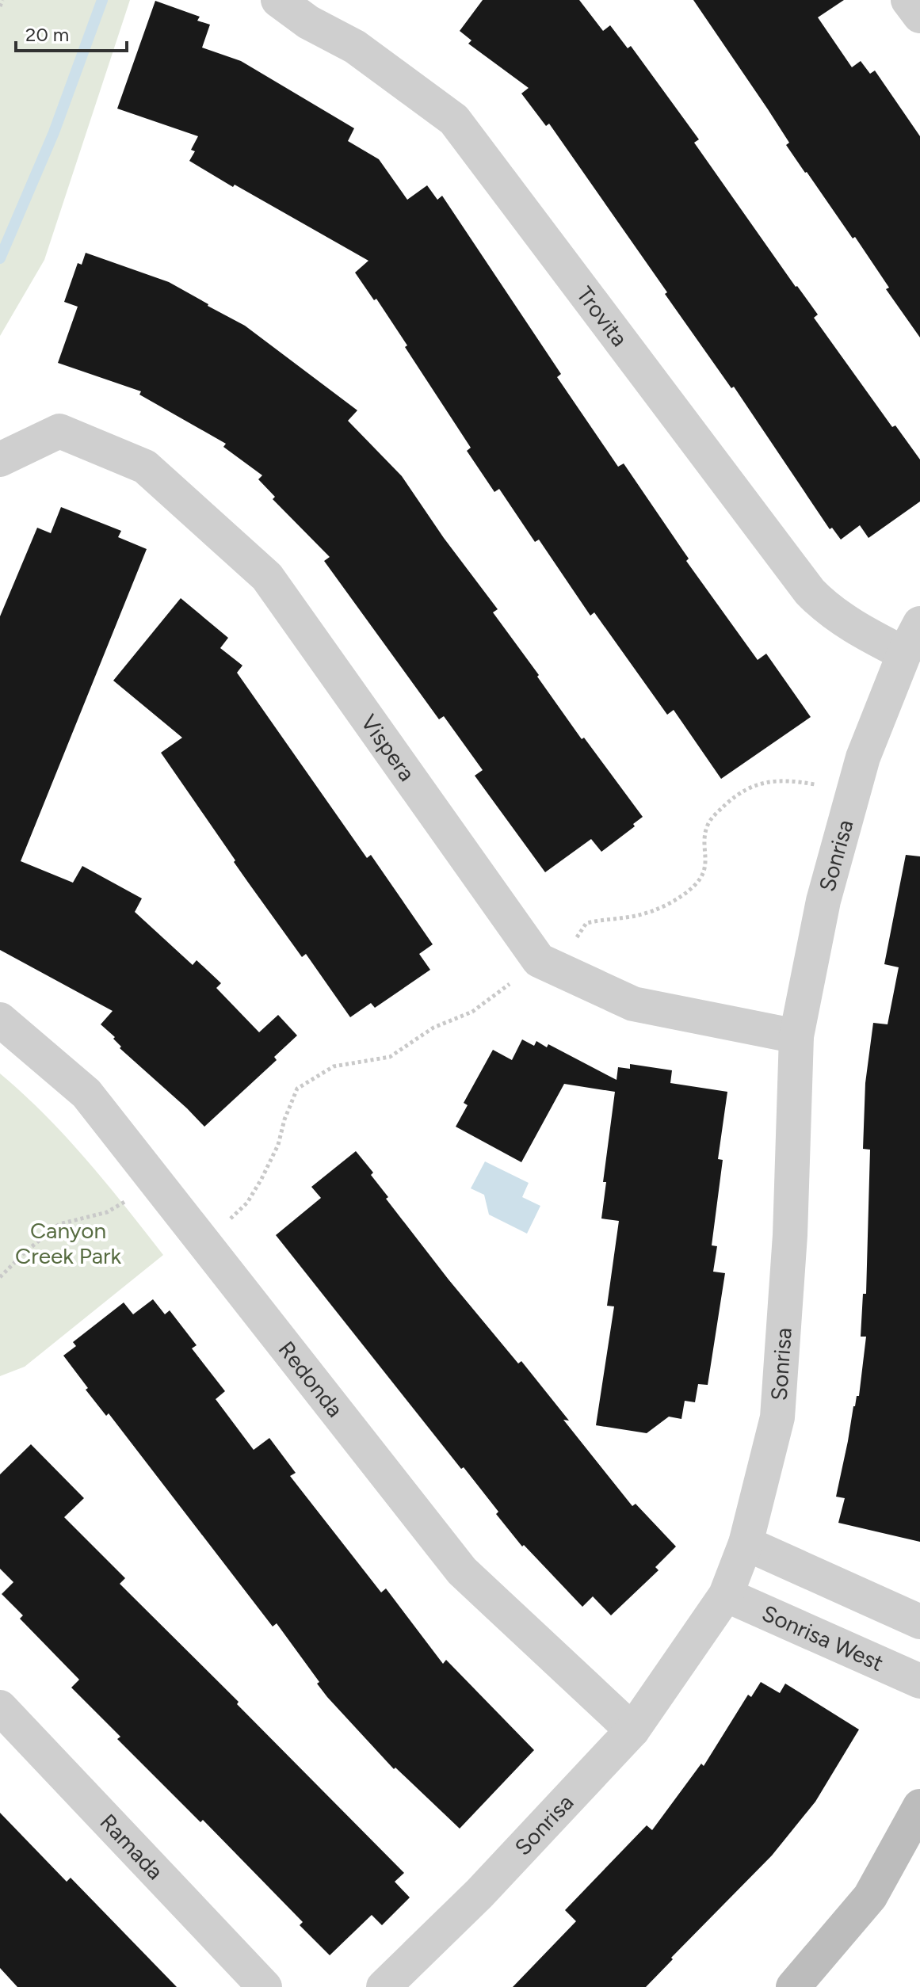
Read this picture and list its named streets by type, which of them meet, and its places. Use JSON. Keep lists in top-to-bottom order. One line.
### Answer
{"streets":{"street":["Trovita","Vispera","Sonrisa","Redonda","Sonrisa West","Ramada"]},"crossings":[["Trovita","Sonrisa"],["Vispera","Sonrisa"],["Sonrisa","Redonda"],["Sonrisa","Sonrisa West"]],"parks":["Canyon Creek Park"],"scale_bar":"20 m"}
